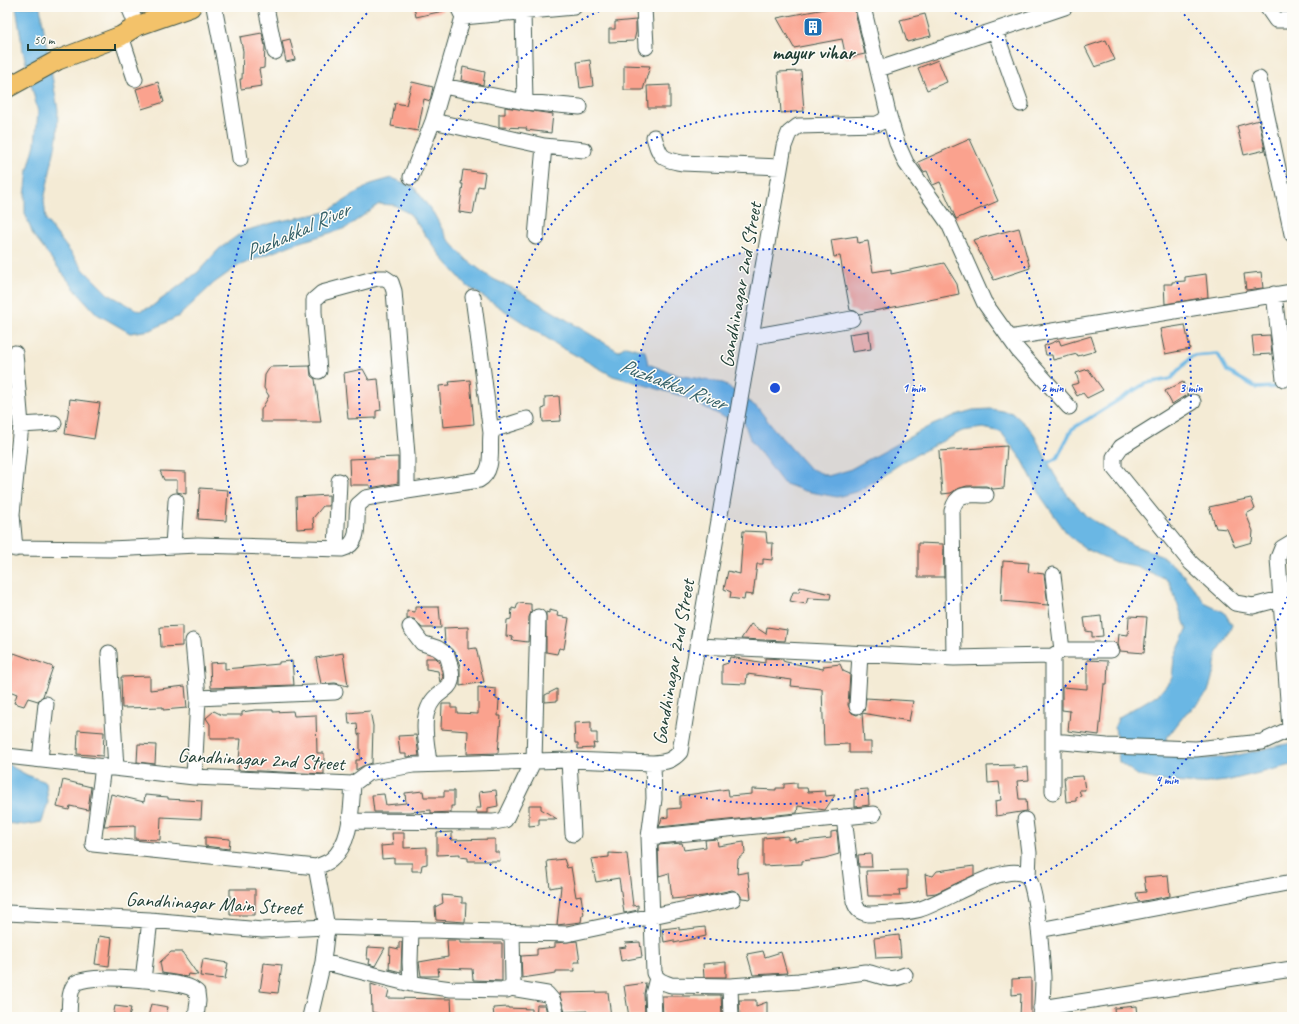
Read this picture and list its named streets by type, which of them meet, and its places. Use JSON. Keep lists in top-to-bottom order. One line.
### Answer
{"streets":{"street":["Gandhinagar 2nd Street","Gandhinagar Main Street"]},"water":["Puzhakkal River"],"places":{"building":["mayur vihar"]},"scale_bar":"50 m","rings":["1 min","2 min","3 min","4 min"]}
